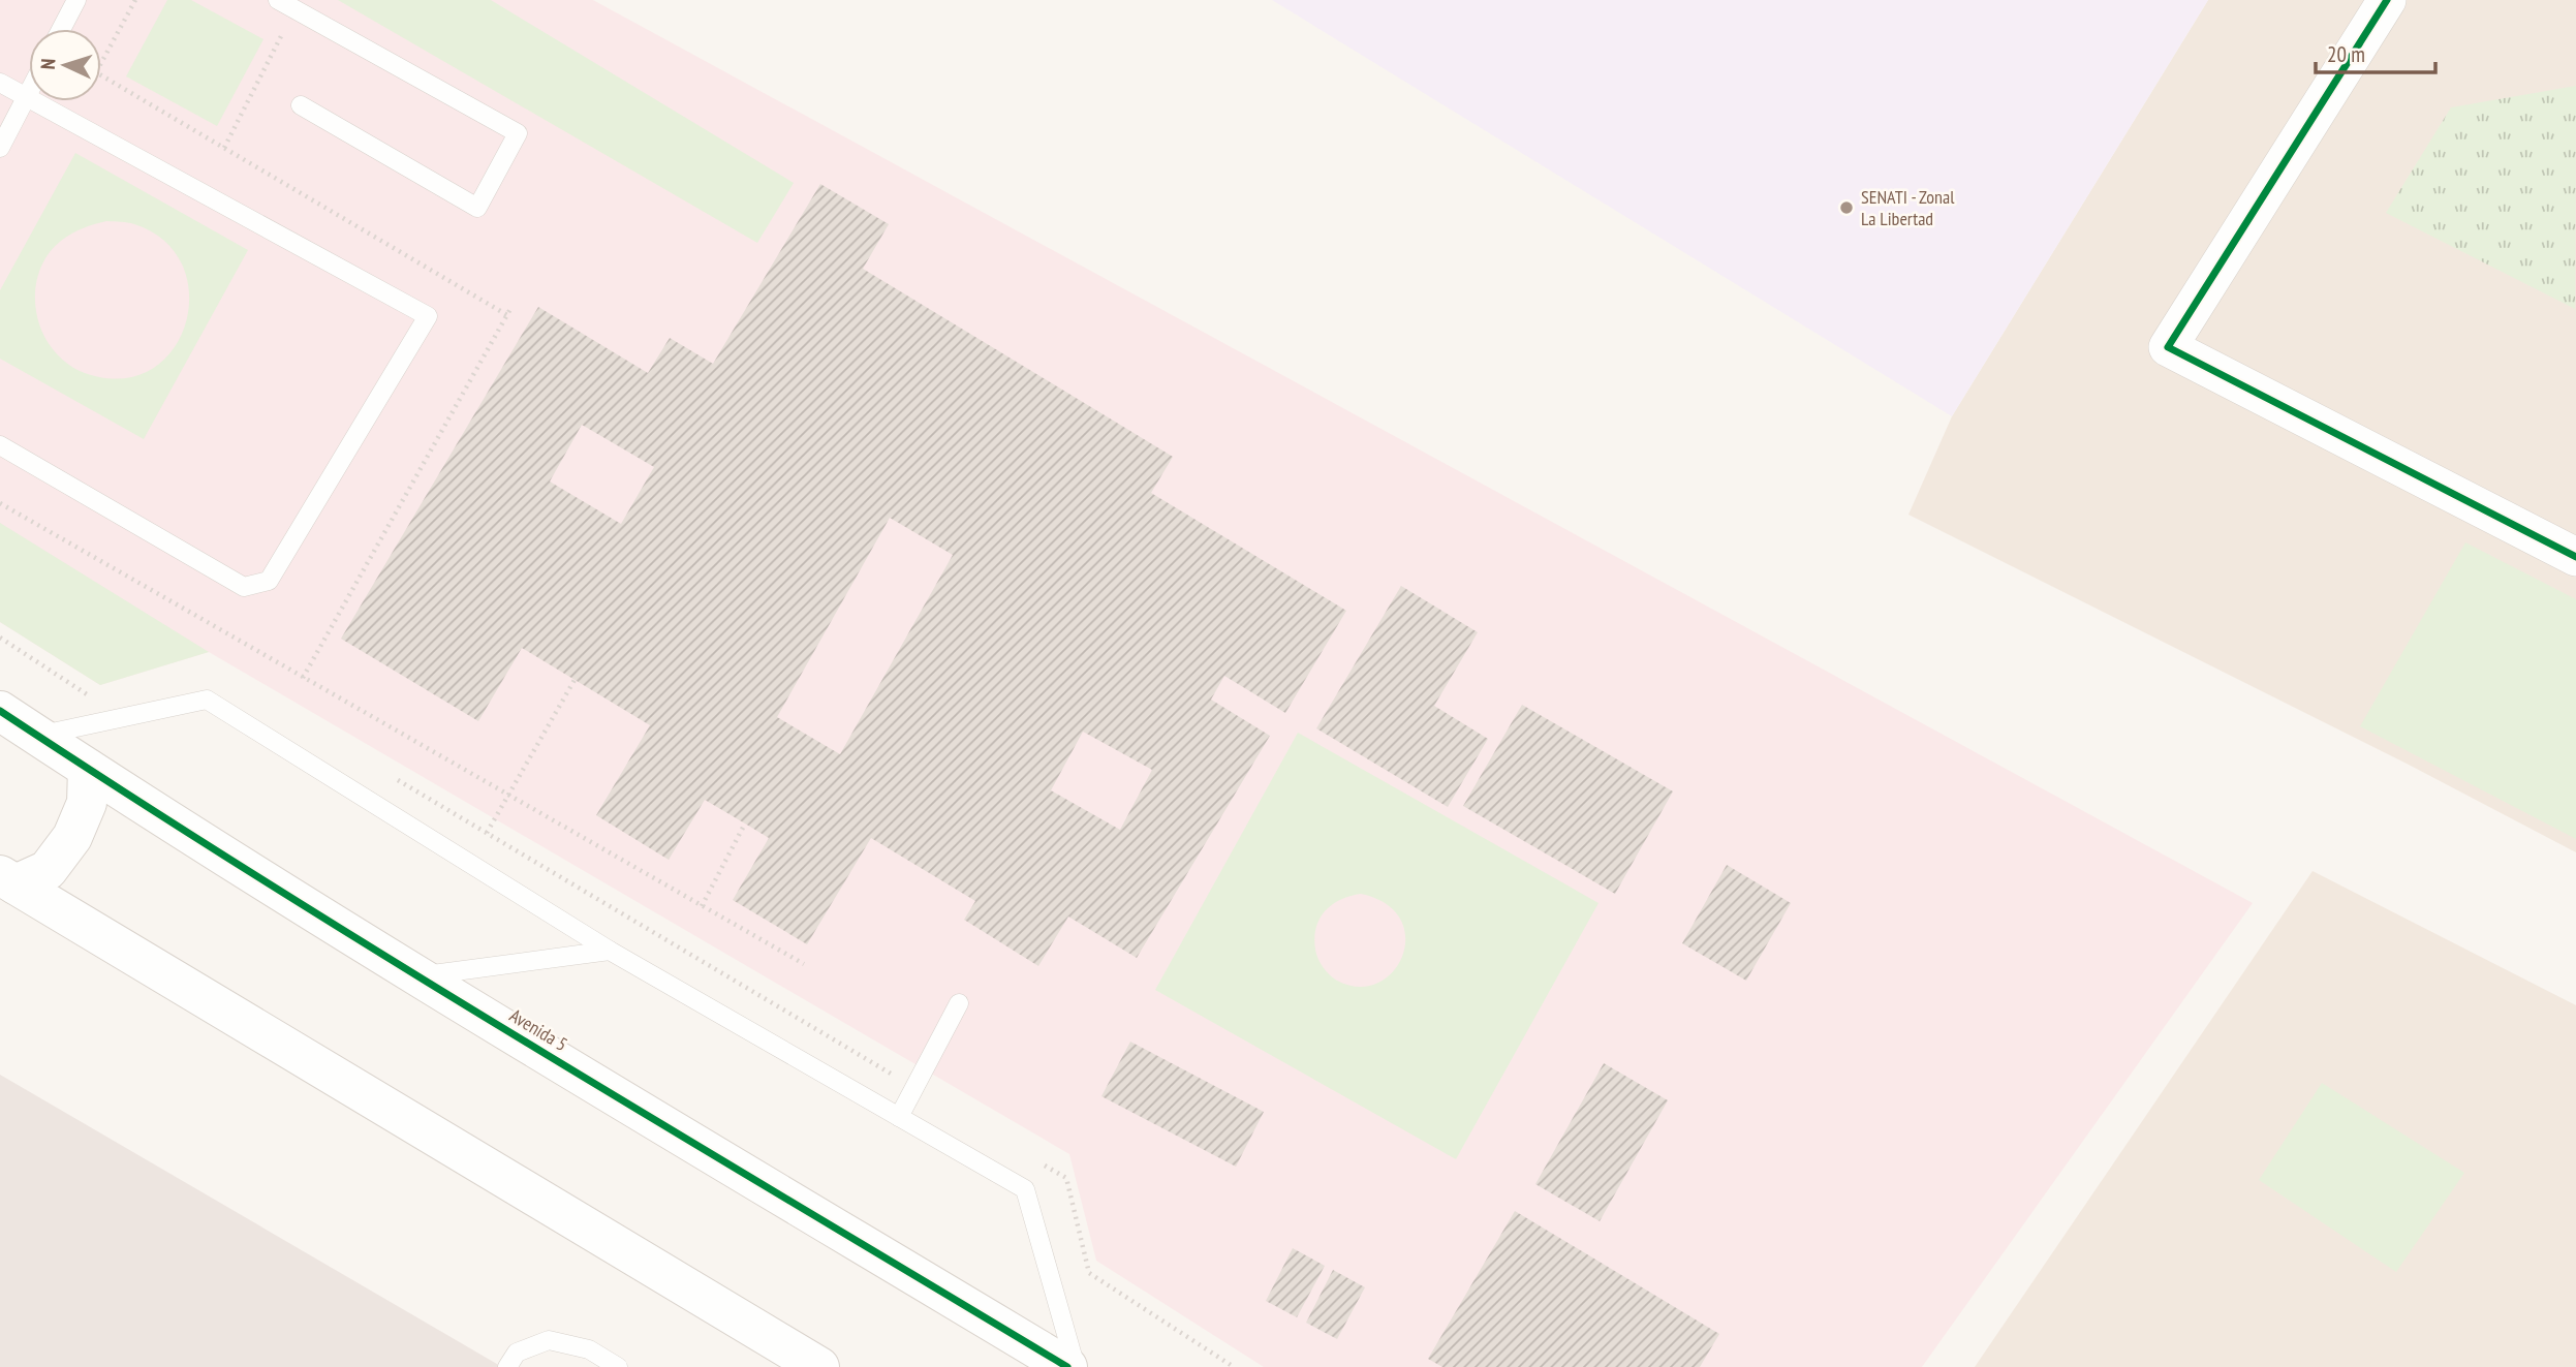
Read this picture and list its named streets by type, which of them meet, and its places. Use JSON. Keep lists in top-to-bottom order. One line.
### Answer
{"streets":{"street":["Avenida 5"]},"places":["SENATI - Zonal La Libertad"],"scale_bar":"20 m","north":"left"}
